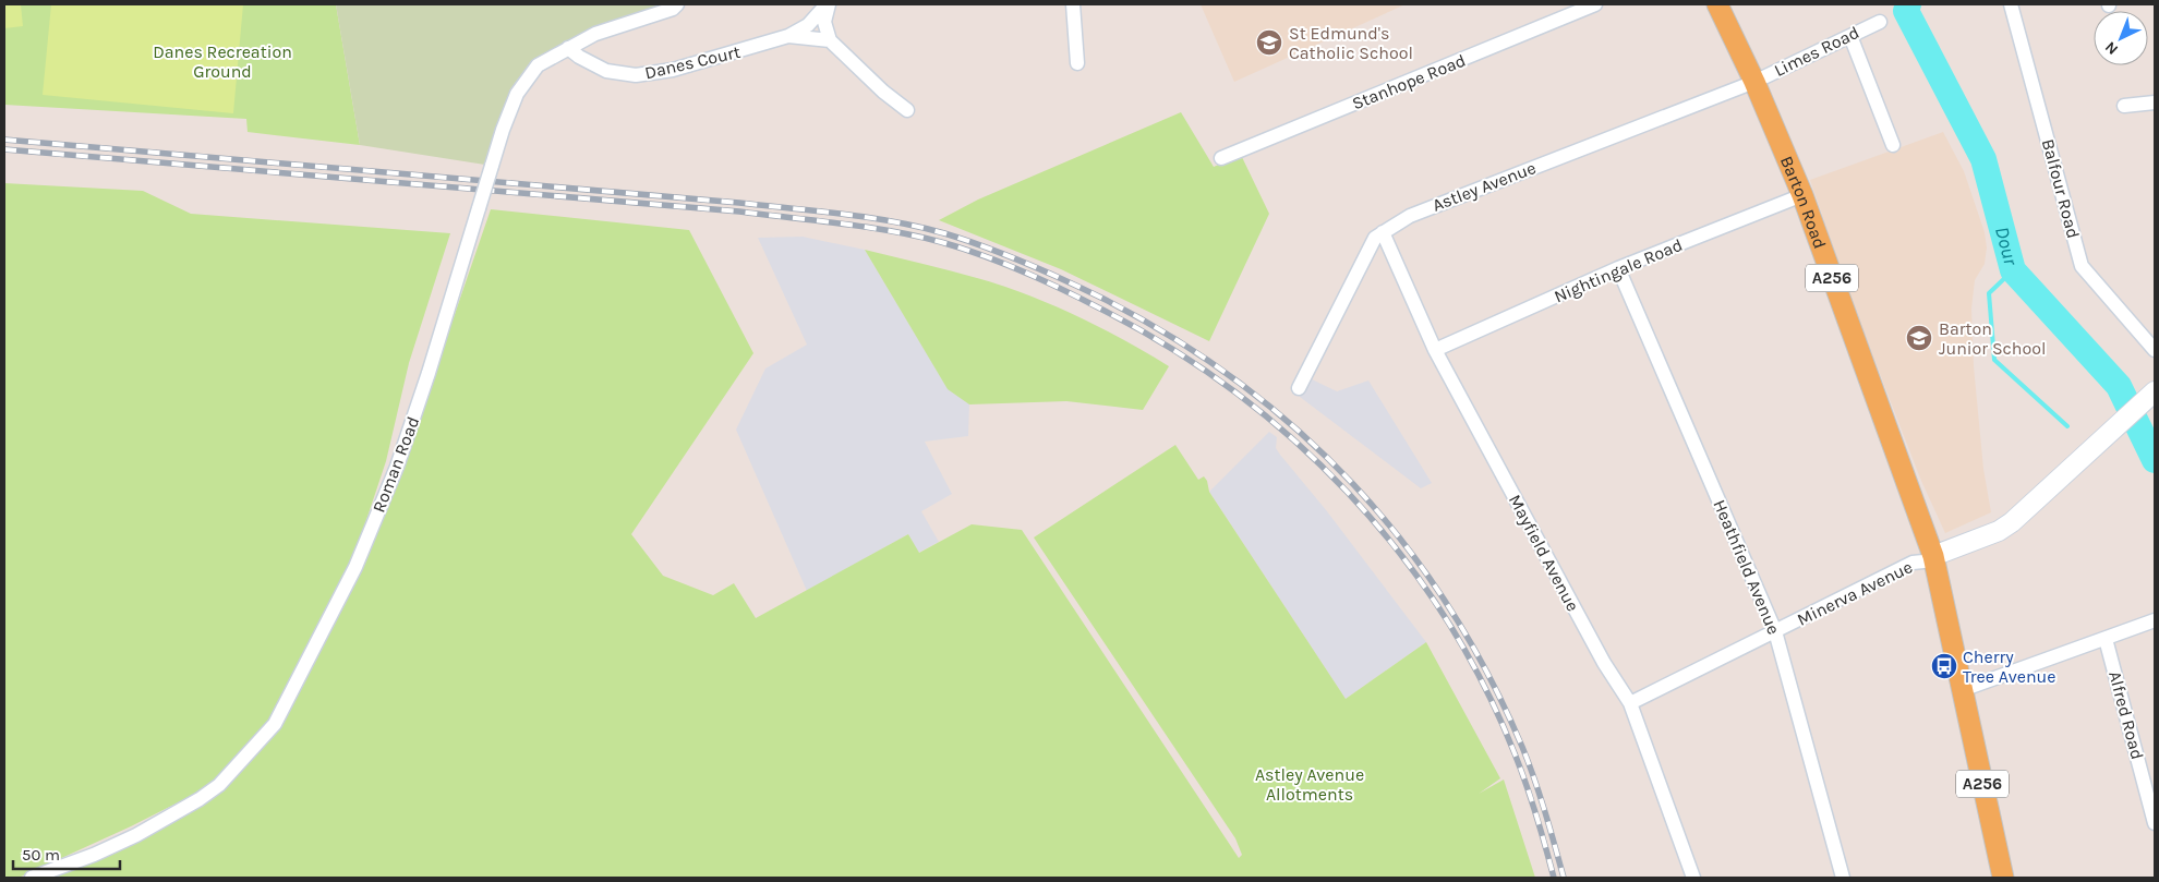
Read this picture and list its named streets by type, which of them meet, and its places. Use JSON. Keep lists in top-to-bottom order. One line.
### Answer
{"streets":{"main road":["Barton Road","A256"],"street":["Limes Road","Danes Court","Stanhope Road","Astley Avenue","Balfour Road","Nightingale Road","Roman Road","Mayfield Avenue","Heathfield Avenue","Minerva Avenue","Alfred Road"]},"crossings":[["Limes Road","Astley Avenue"],["Limes Road","Barton Road"],["Danes Court","Roman Road"],["Astley Avenue","Barton Road"],["Astley Avenue","Mayfield Avenue"],["Barton Road","Nightingale Road"],["Barton Road","A256"],["Barton Road","Minerva Avenue"],["Nightingale Road","Mayfield Avenue"],["Nightingale Road","Heathfield Avenue"],["A256","Minerva Avenue"],["Mayfield Avenue","Minerva Avenue"],["Heathfield Avenue","Minerva Avenue"]],"water":["Dour"],"parks":["Danes Recreation Ground","Astley Avenue Allotments"],"places":{"school or university":["St Edmund's Catholic School","Barton Junior School"],"bus stop":["Cherry Tree Avenue"]},"scale_bar":"50 m","north":"bottom left"}
